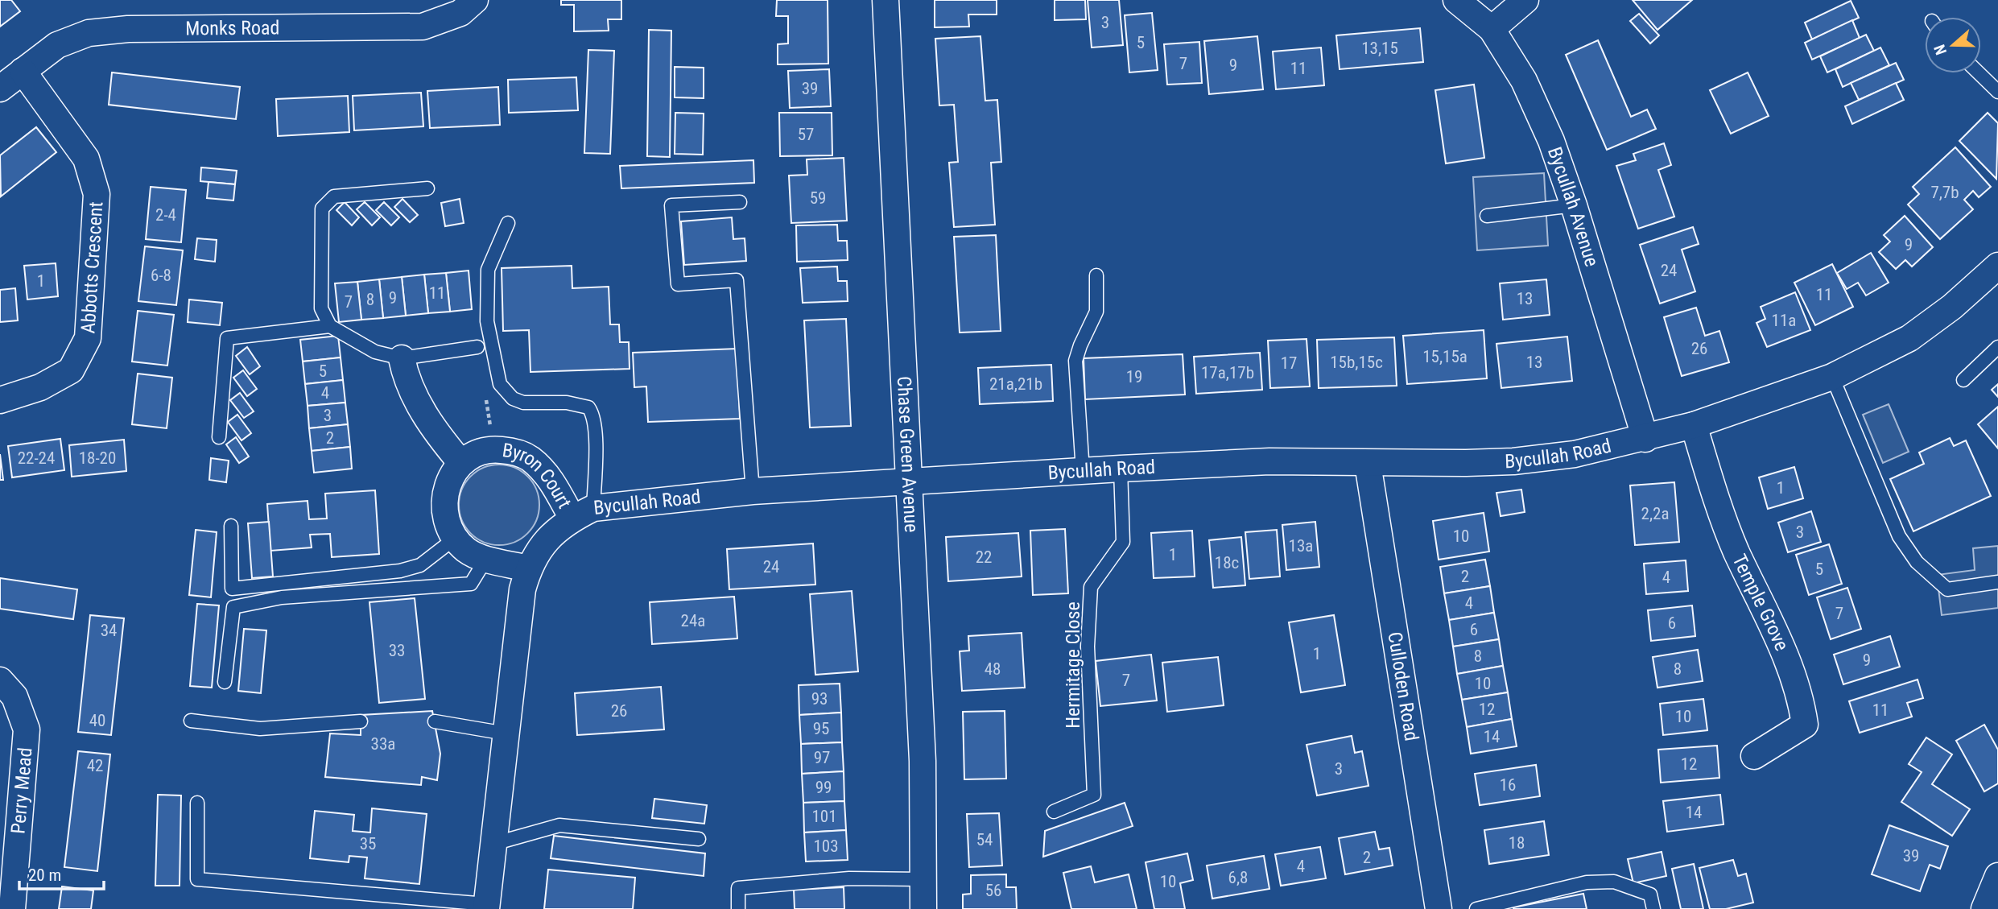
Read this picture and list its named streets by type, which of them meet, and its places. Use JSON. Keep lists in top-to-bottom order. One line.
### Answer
{"streets":{"street":["Monks Road","Bycullah Avenue","Abbotts Crescent","Bycullah Road","Chase Green Avenue","Byron Court","Temple Grove","Culloden Road","Perry Mead"],"lane":["Hermitage Close"]},"crossings":[["Monks Road","Abbotts Crescent"],["Bycullah Avenue","Bycullah Road"],["Bycullah Road","Chase Green Avenue"],["Bycullah Road","Byron Court"],["Bycullah Road","Temple Grove"],["Bycullah Road","Hermitage Close"],["Bycullah Road","Culloden Road"]],"house_numbers":["3","5","13,15","7","9","11","39","57","7,7b","59","2-4","9","24","6-8","1","11","11","9","13","8","7","11a","26","15,15a","15b,15c","13","17","5","17a,17b","19","21a,21b","4","3","2","22-24","18-20","1","2,2a","3","10","13a","1","22","18c","24","5","2","4","4","7","24a","6","6","34","33","1","8","9","48","8","7","10","93","12","11","26","10","40","95","14","33a","97","12","42","3","16","99","14","101","54","18","35","103","39","2","4","6,8","10","56"],"scale_bar":"20 m","north":"left"}
